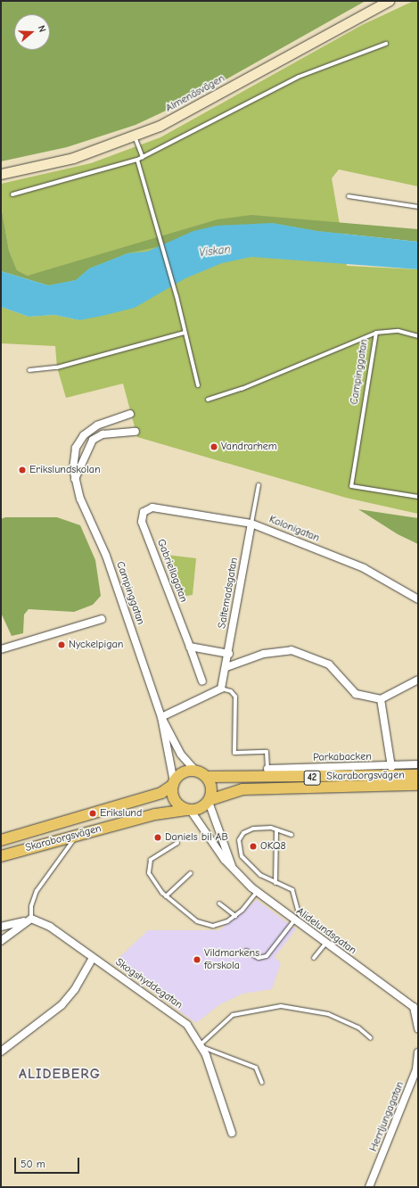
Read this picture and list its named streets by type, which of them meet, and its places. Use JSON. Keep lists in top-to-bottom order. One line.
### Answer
{"streets":{"main road":["Skaraborgsvägen","42"],"street":["Almenäsvägen","Campinggatan","Kolonigatan","Gabriellagatan","Saltemadsgatan","Parkabacken","Alidelundsgatan","Skogshyddegatan","Herrljungagatan"]},"crossings":[["Campinggatan","Skaraborgsvägen"],["Campinggatan","42"],["Campinggatan","Alidelundsgatan"],["Kolonigatan","Gabriellagatan"],["Kolonigatan","Saltemadsgatan"],["Skaraborgsvägen","42"],["Skaraborgsvägen","Alidelundsgatan"],["42","Alidelundsgatan"]],"districts":["ALIDEBERG"],"water":["Viskan"],"places":["Vandrarhem","Erikslundskolan","Nyckelpigan","Erikslund","Daniels bil AB","OKQ8","Vildmarkens förskola"],"scale_bar":"50 m","north":"right"}
